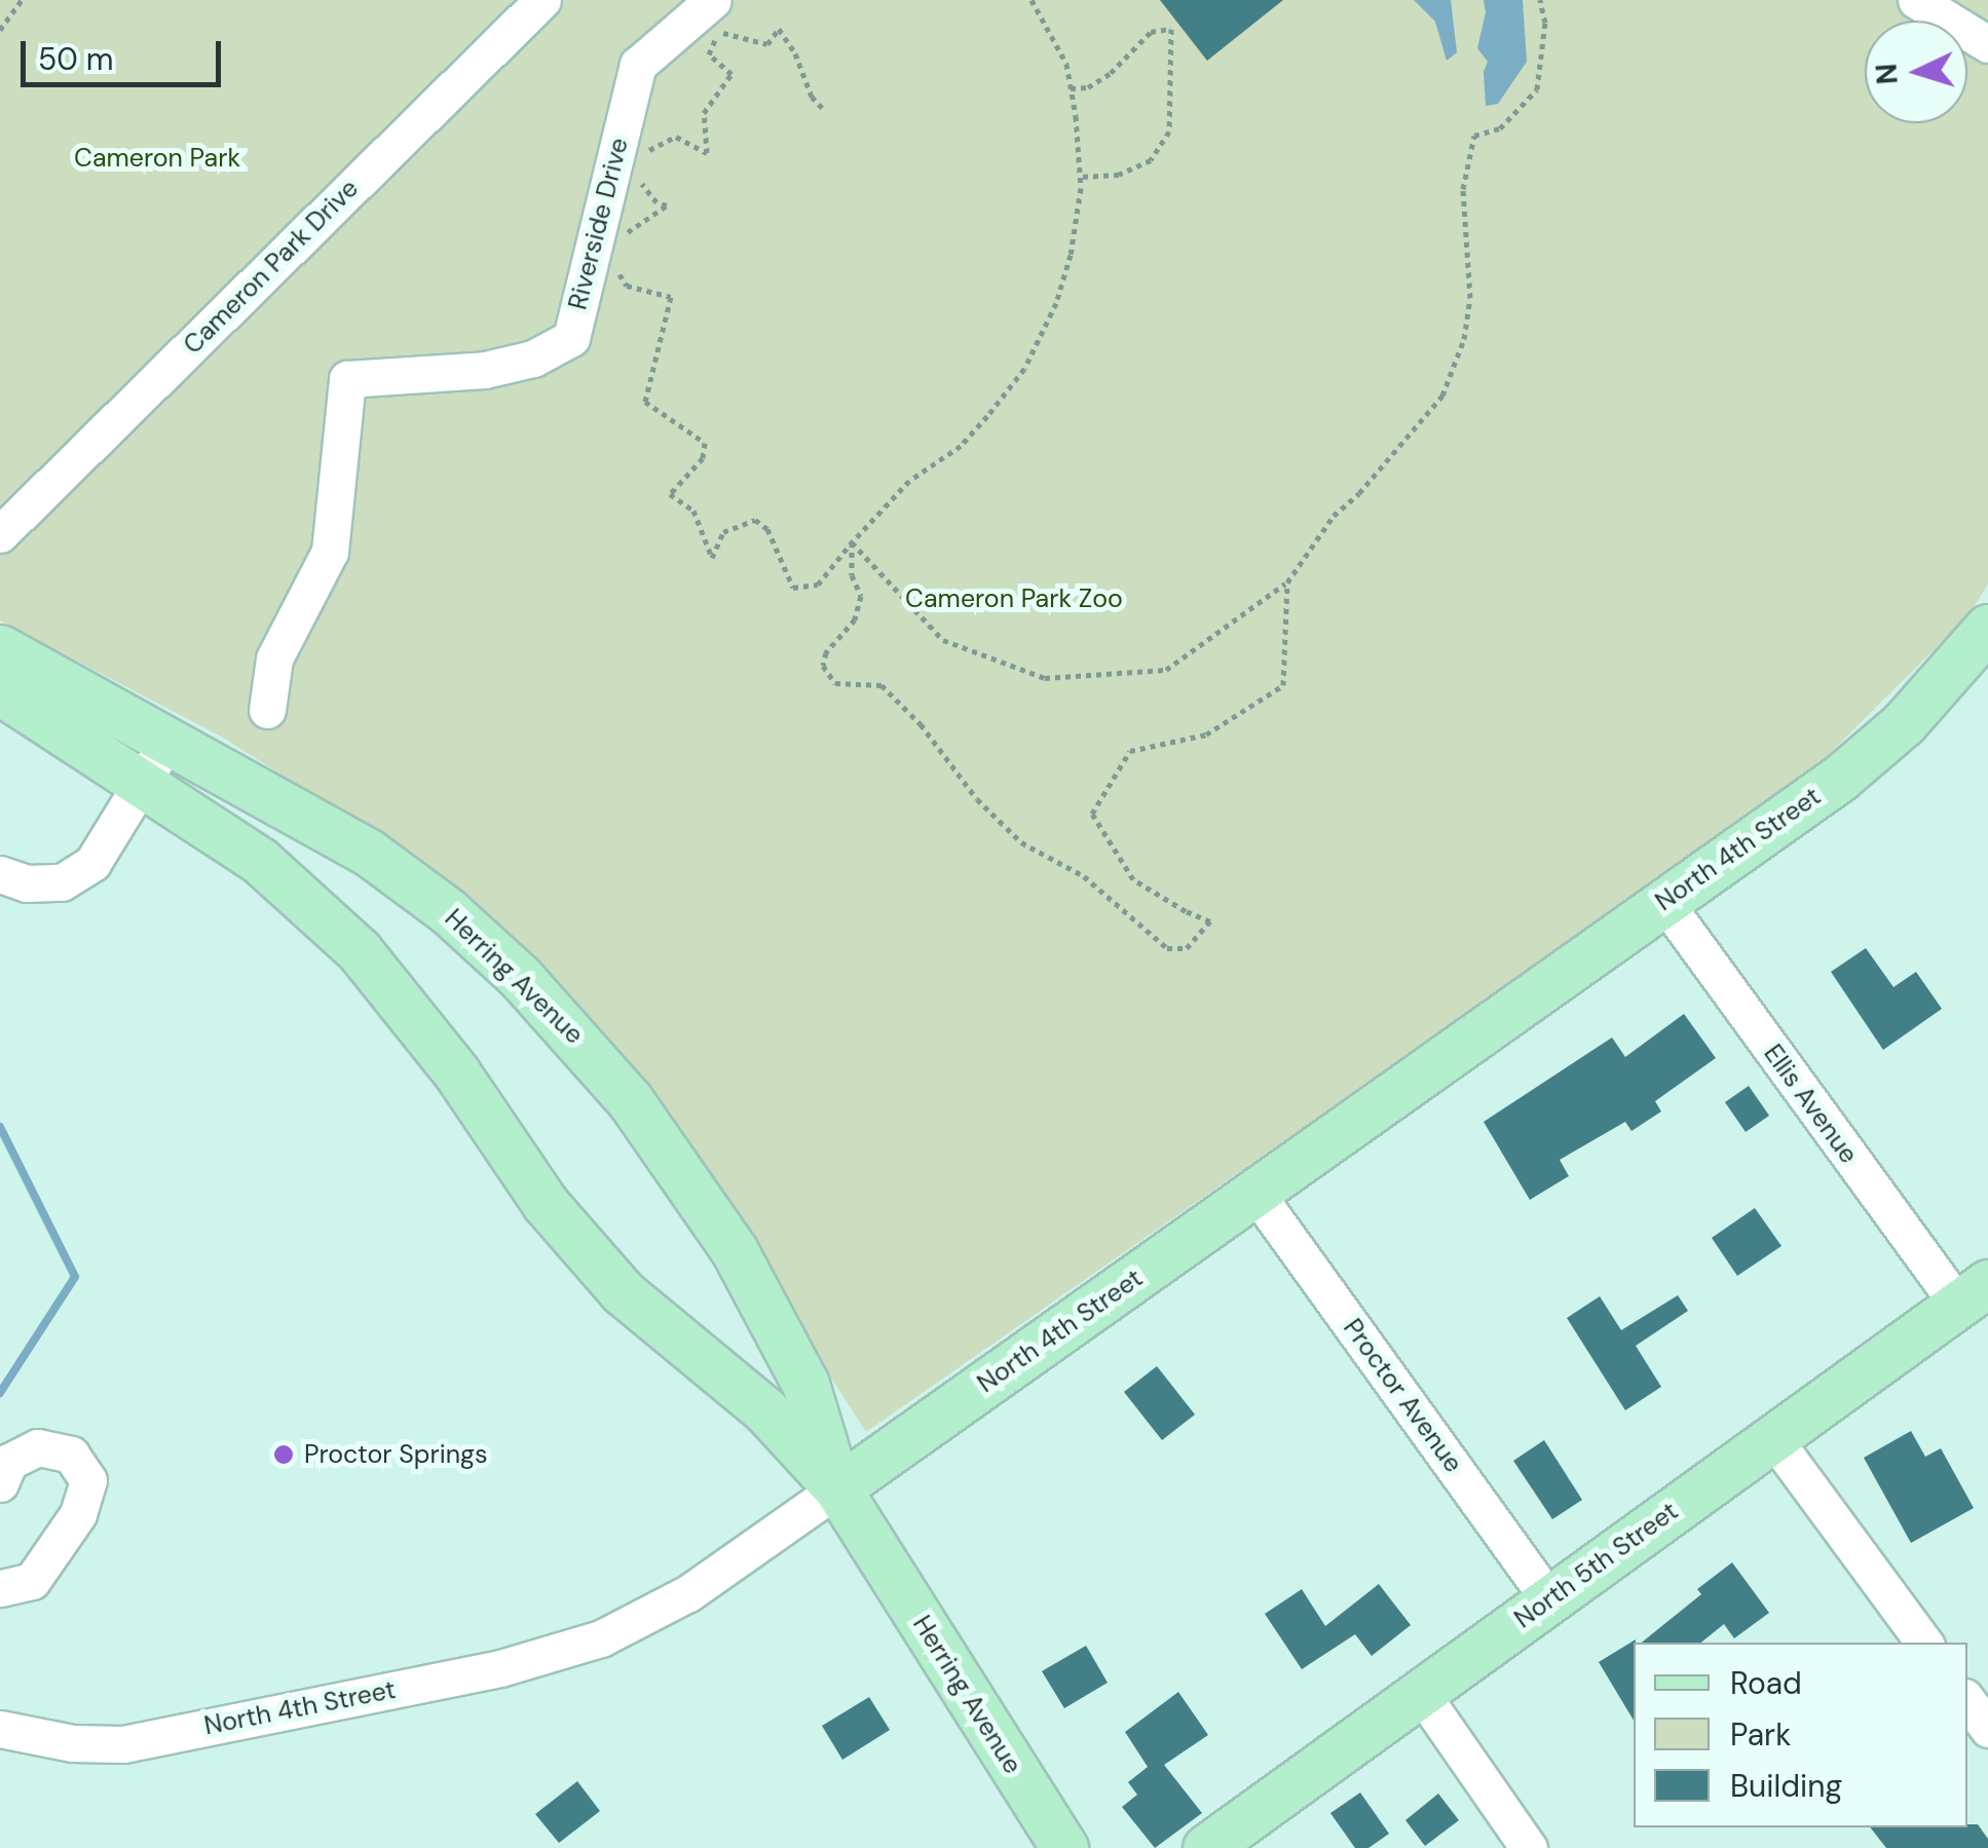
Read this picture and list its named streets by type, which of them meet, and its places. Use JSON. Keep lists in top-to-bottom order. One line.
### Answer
{"streets":{"main road":["North 4th Street","Herring Avenue","North 5th Street"],"street":["Riverside Drive","Cameron Park Drive","Ellis Avenue","Proctor Avenue"]},"crossings":[["North 4th Street","Herring Avenue"],["North 4th Street","Ellis Avenue"],["North 4th Street","Proctor Avenue"],["Ellis Avenue","North 5th Street"],["Proctor Avenue","North 5th Street"]],"parks":["Cameron Park","Cameron Park Zoo"],"places":["Proctor Springs"],"legend":["Road","Park","Building"],"scale_bar":"50 m","north":"left"}
